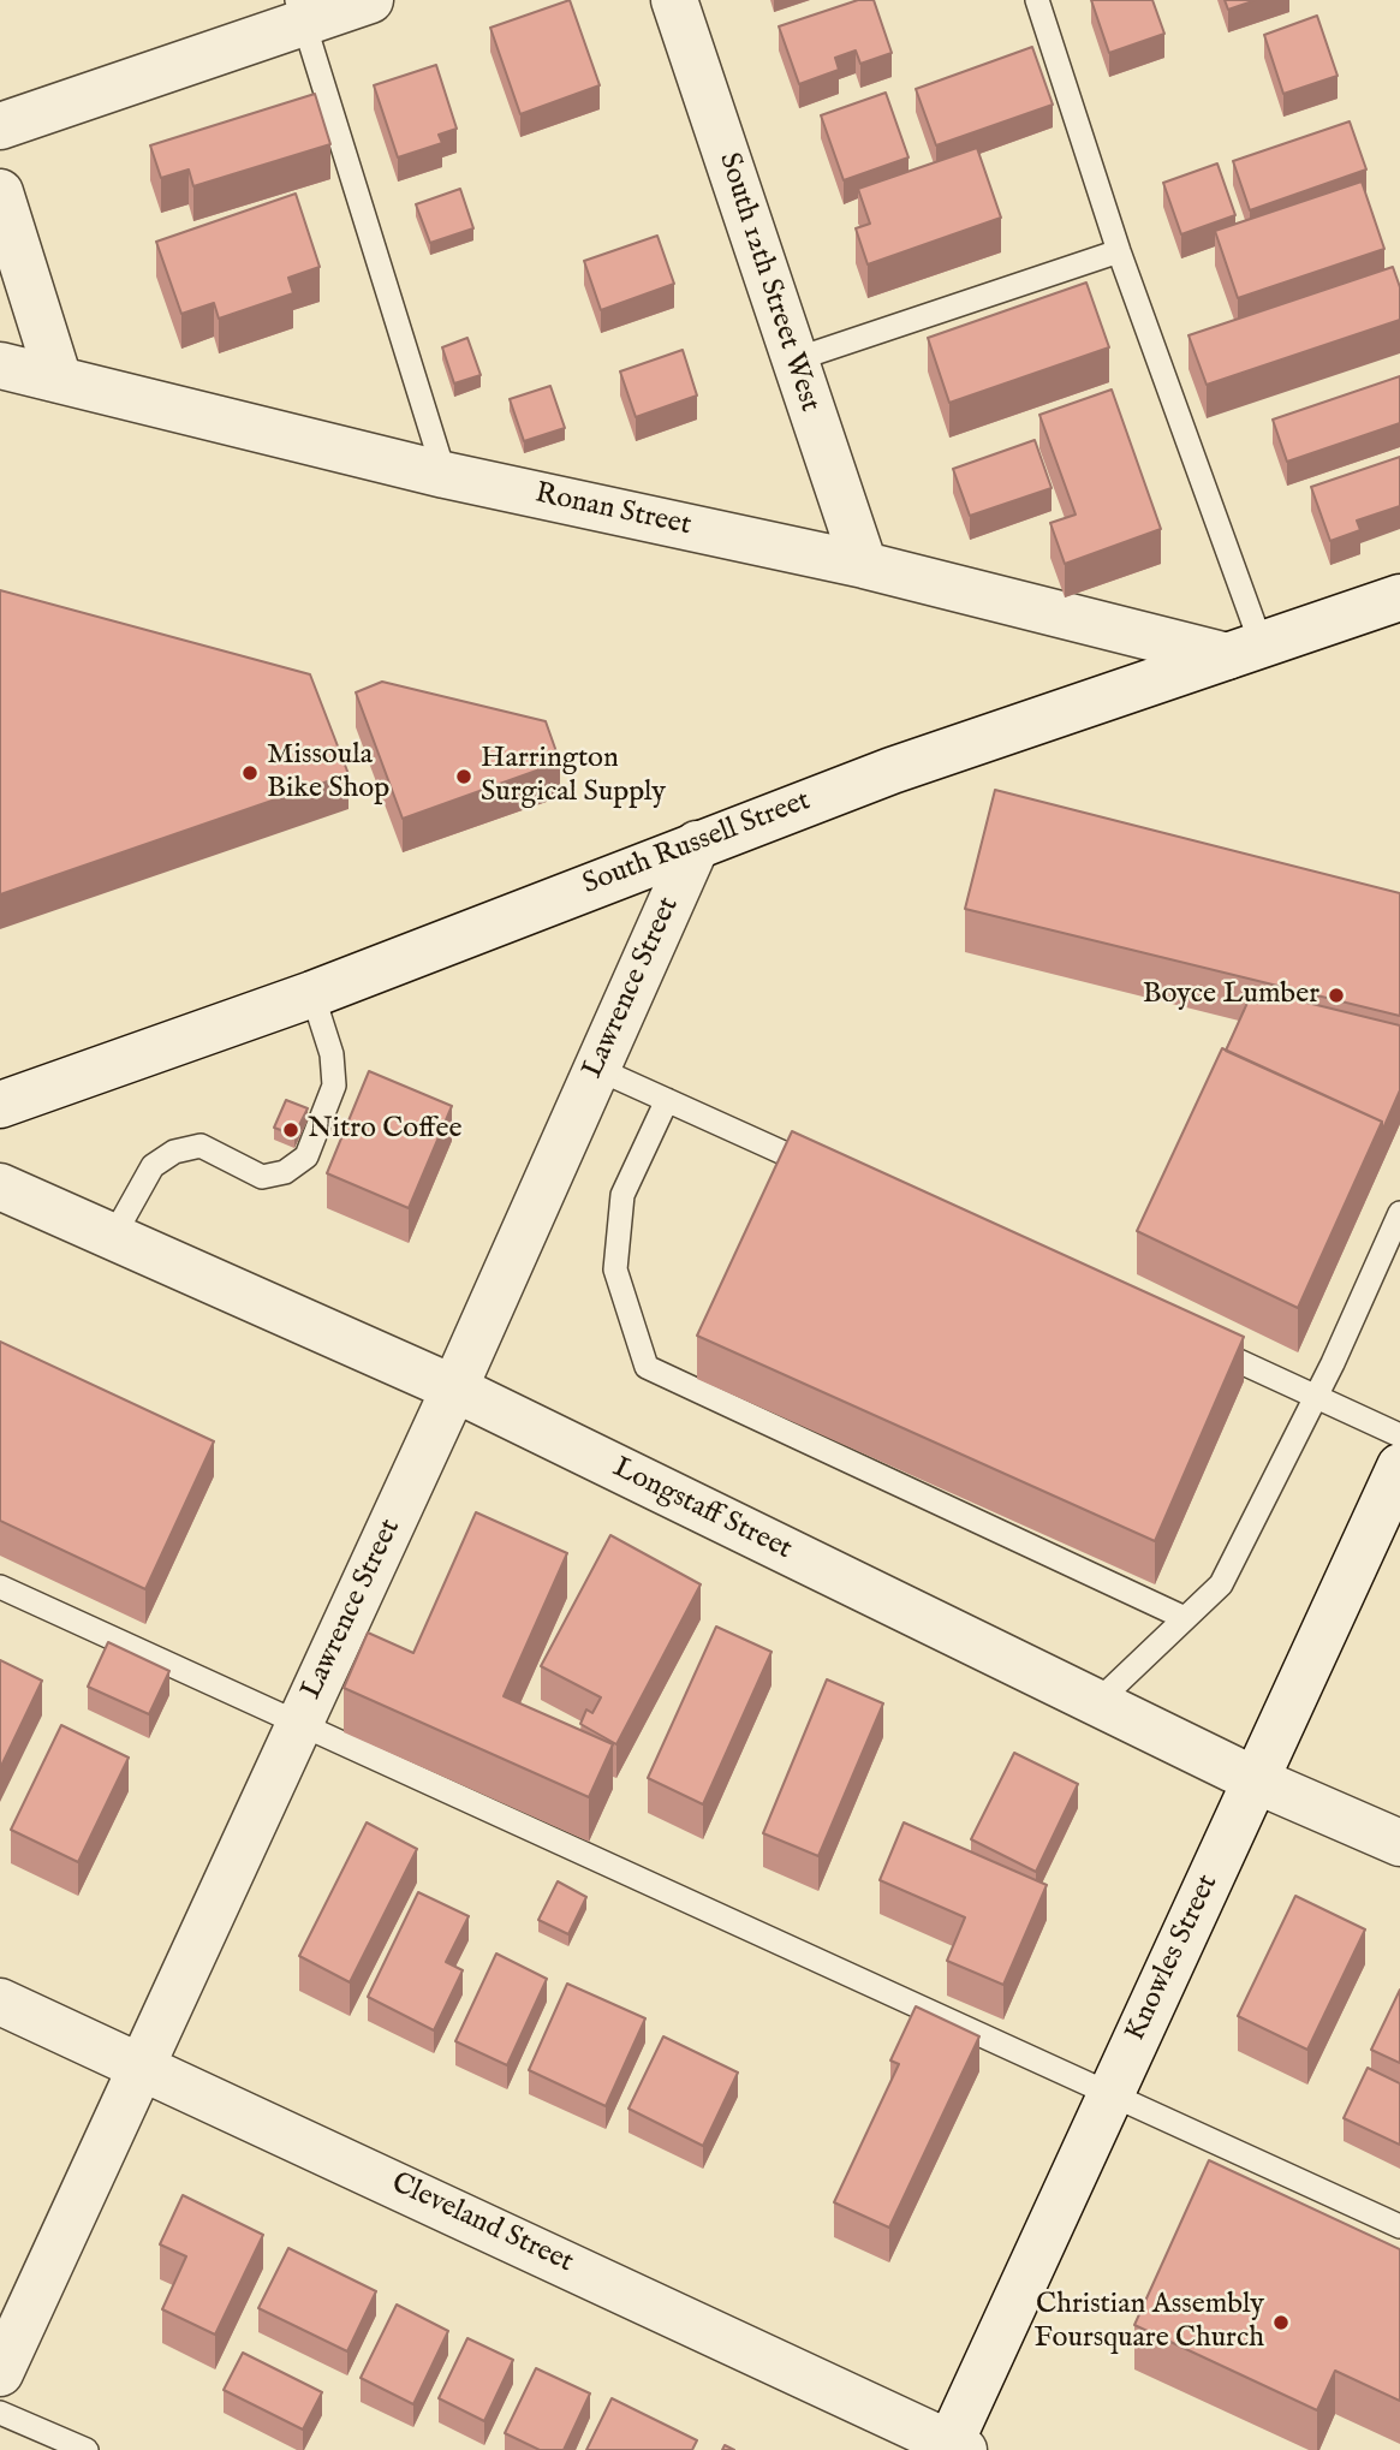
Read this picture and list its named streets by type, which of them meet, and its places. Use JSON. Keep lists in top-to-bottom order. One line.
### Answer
{"streets":{"street":["South 12th Street West","Ronan Street","South Russell Street","Lawrence Street","Longstaff Street","Knowles Street","Cleveland Street"]},"crossings":[["South 12th Street West","Ronan Street"],["Ronan Street","South Russell Street"],["South Russell Street","Lawrence Street"],["Lawrence Street","Longstaff Street"],["Lawrence Street","Cleveland Street"],["Longstaff Street","Knowles Street"],["Knowles Street","Cleveland Street"]],"places":["Missoula Bike Shop","Harrington Surgical Supply","Boyce Lumber","Nitro Coffee","Christian Assembly Foursquare Church"]}
